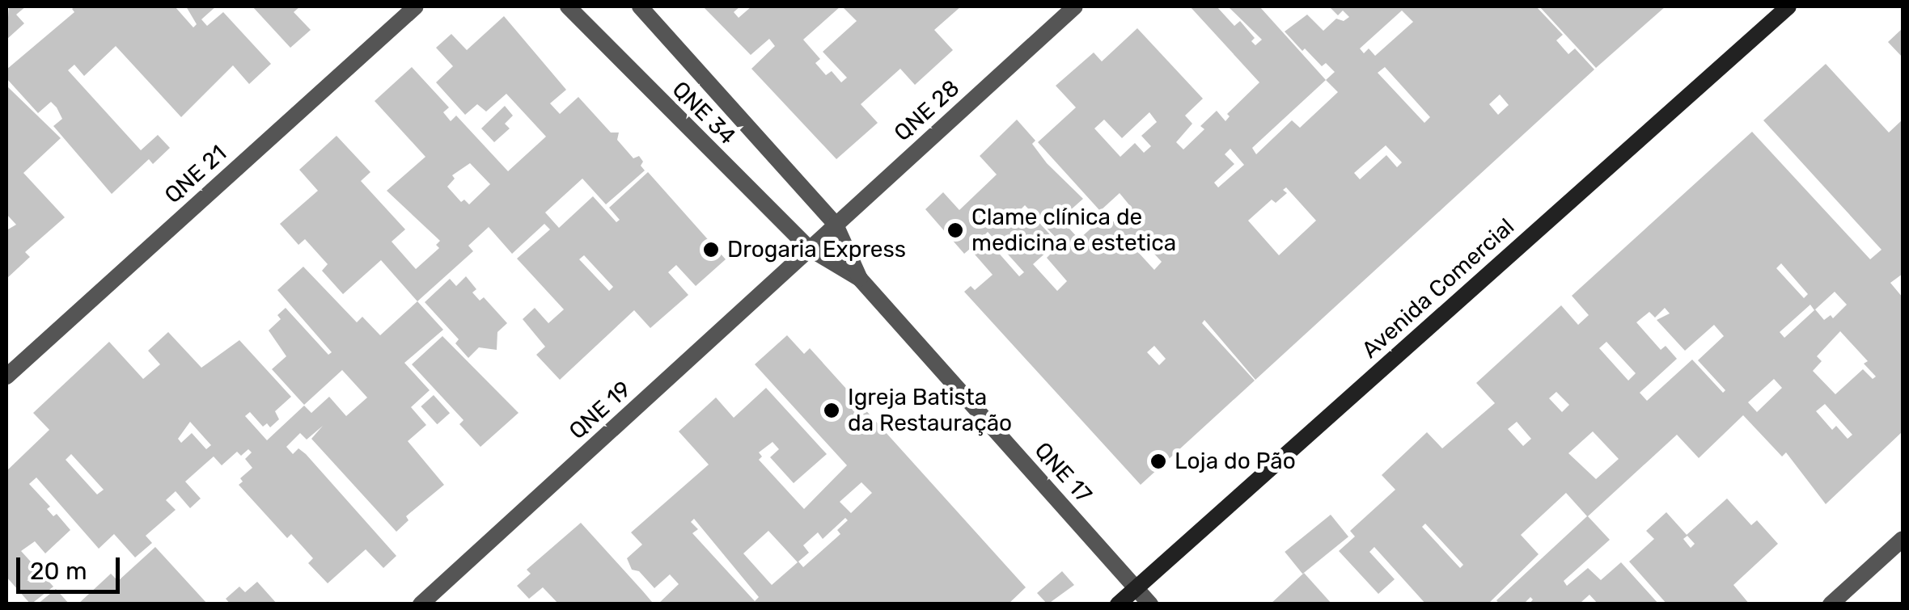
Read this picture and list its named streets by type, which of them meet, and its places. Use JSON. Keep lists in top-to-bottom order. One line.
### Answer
{"streets":{"main road":["Avenida Comercial"],"street":["QNE 28","QNE 34","QNE 21","QNE 19","QNE 17"]},"crossings":[["QNE 28","QNE 34"],["QNE 28","QNE 19"],["QNE 28","QNE 17"],["QNE 34","QNE 19"],["QNE 34","QNE 17"],["Avenida Comercial","QNE 17"],["QNE 19","QNE 17"]],"places":["Clame clínica de medicina e estetica","Drogaria Express","Igreja Batista da Restauração","Loja do Pão"],"scale_bar":"20 m"}
